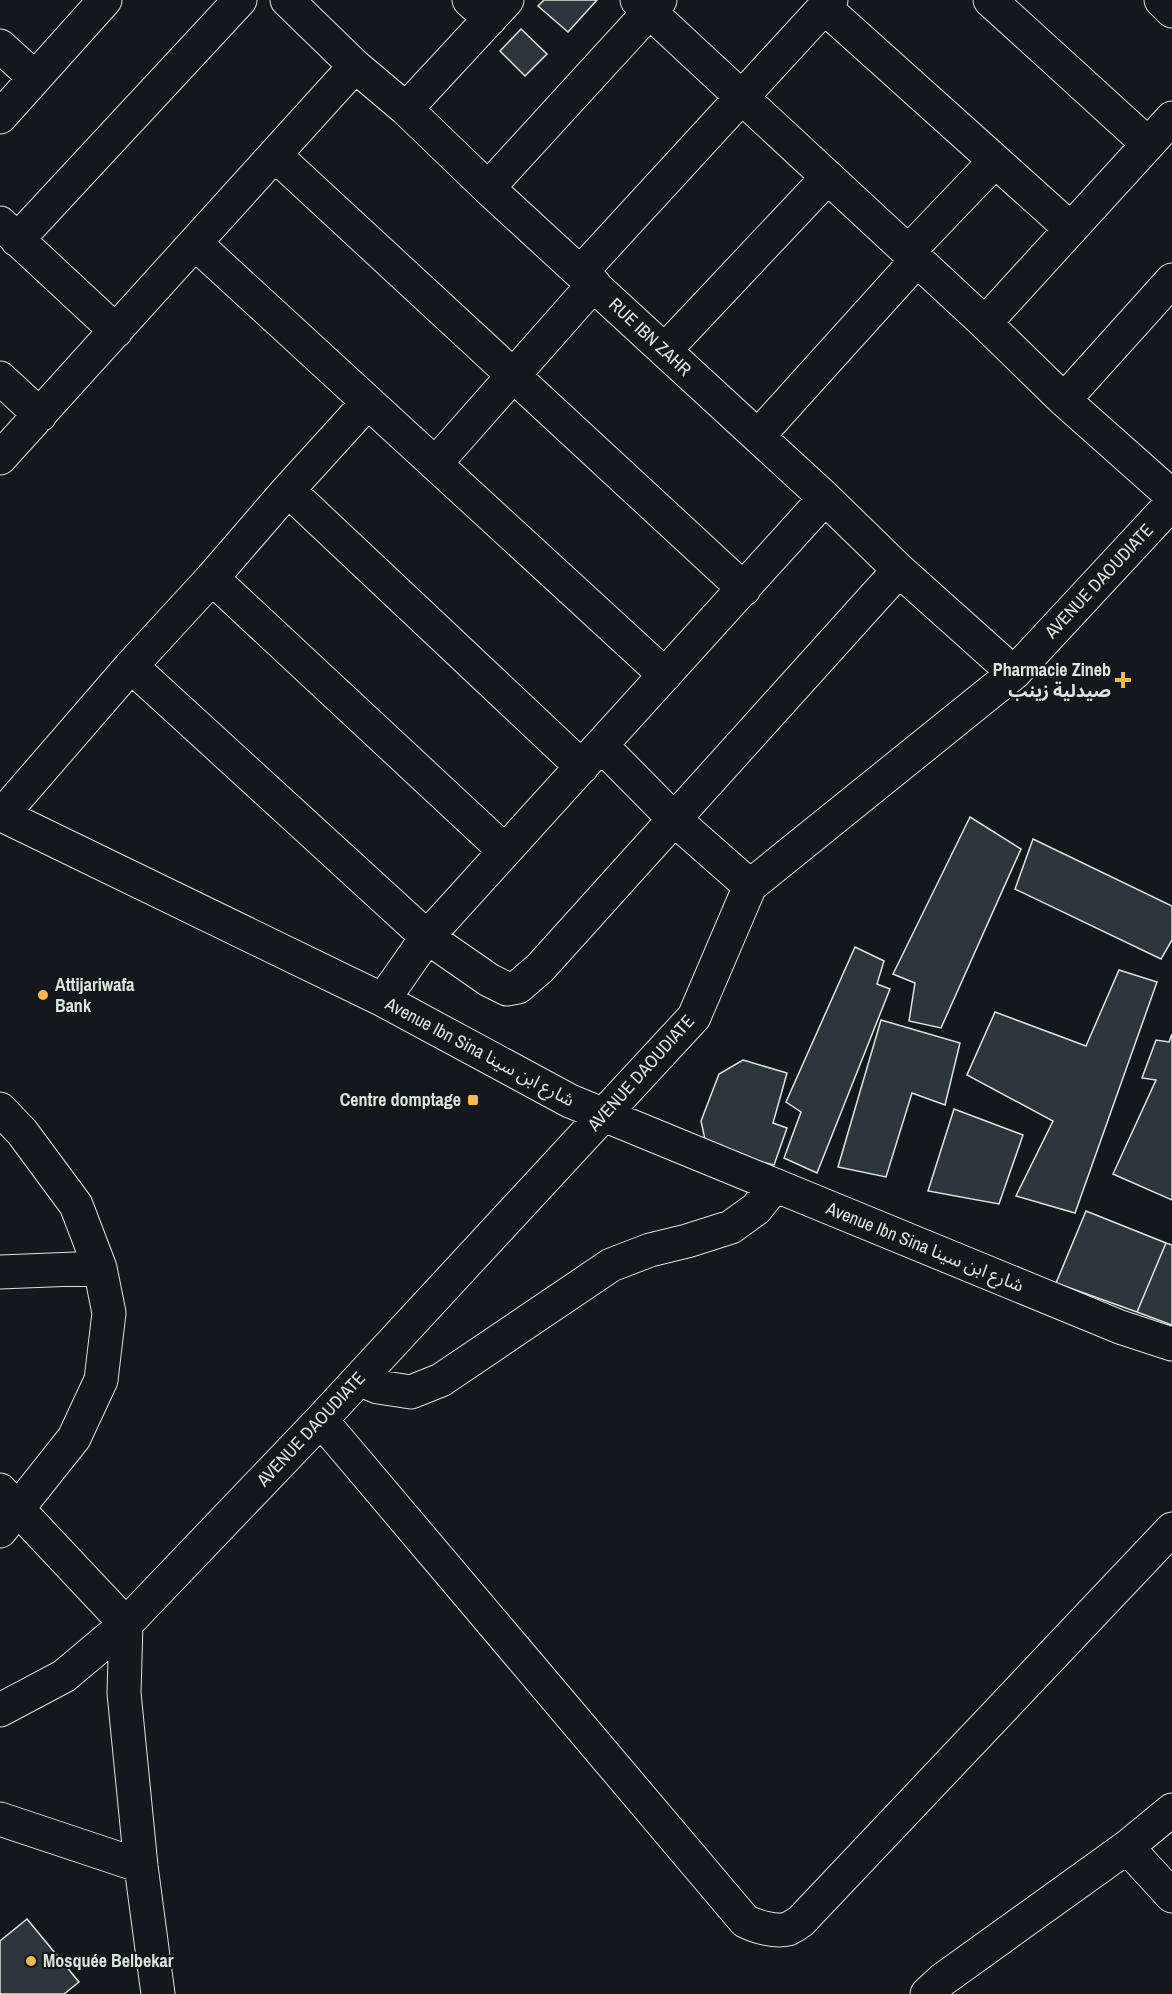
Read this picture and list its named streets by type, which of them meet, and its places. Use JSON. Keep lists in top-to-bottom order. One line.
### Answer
{"streets":{"street":["RUE IBN ZAHR","AVENUE DAOUDIATE","Avenue Ibn Sina شارع ابن سينا"]},"crossings":[["RUE IBN ZAHR","AVENUE DAOUDIATE"],["AVENUE DAOUDIATE","Avenue Ibn Sina شارع ابن سينا"]],"places":{"health":["Pharmacie Zineb صيدلية زينب"],"other":["Attijariwafa Bank","Mosquée Belbekar"],"transit":["Centre domptage"]}}
